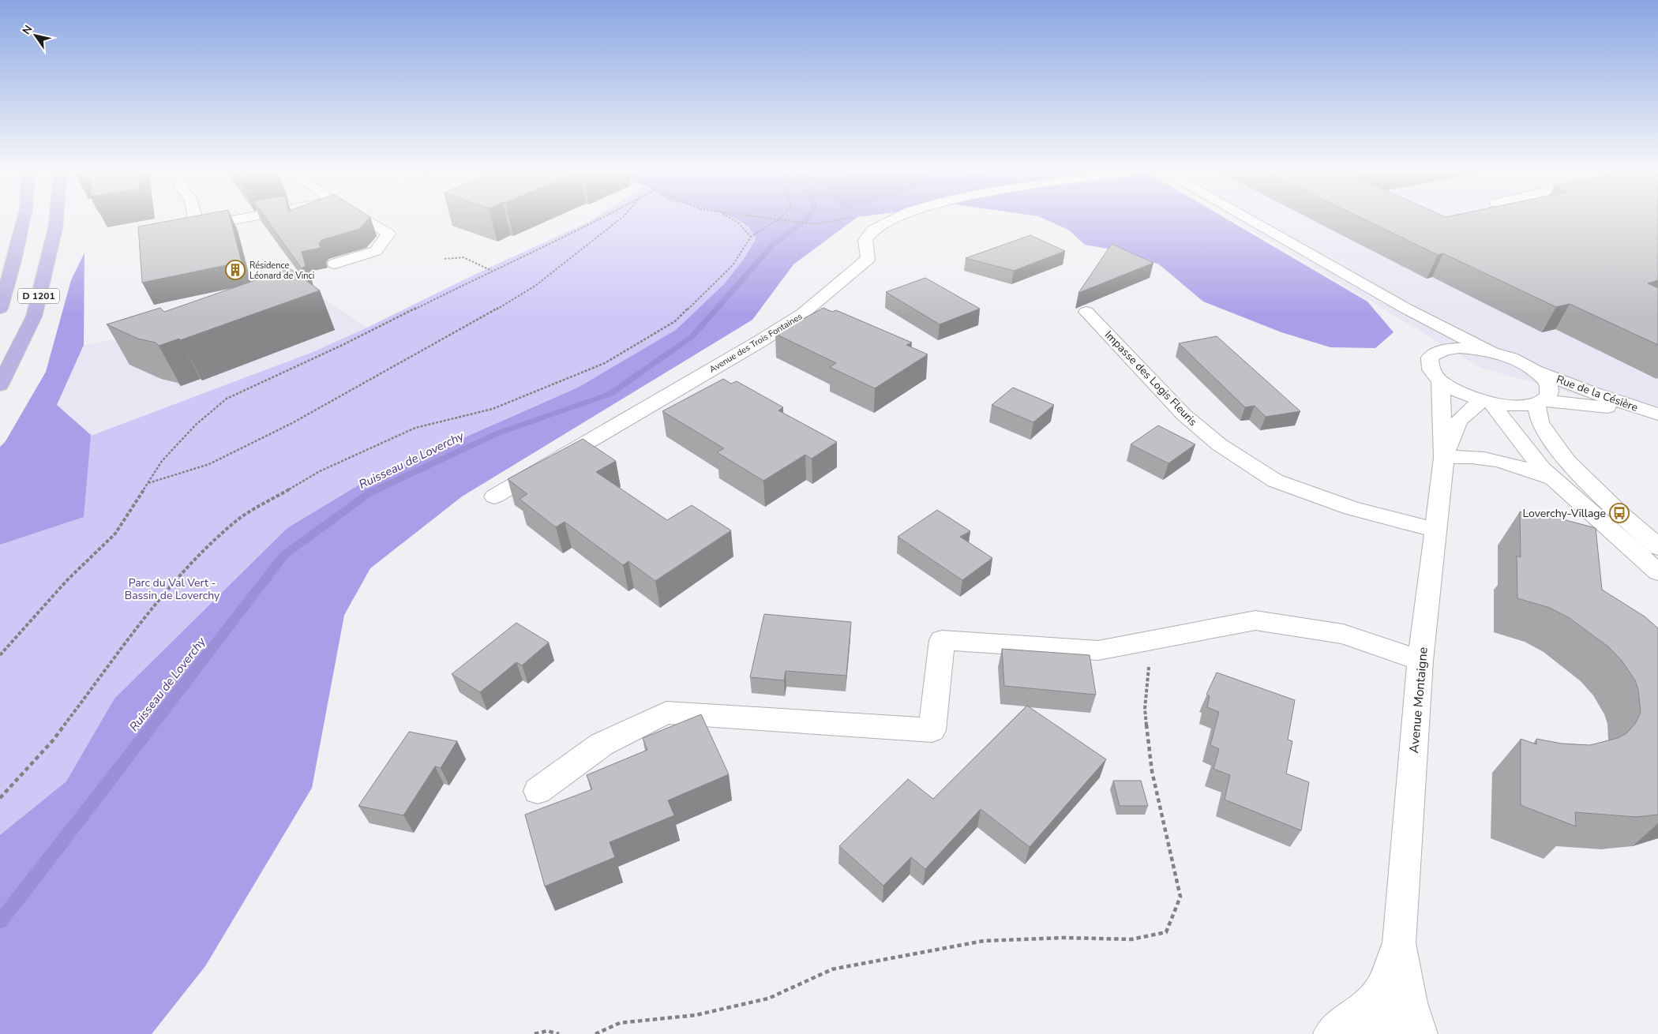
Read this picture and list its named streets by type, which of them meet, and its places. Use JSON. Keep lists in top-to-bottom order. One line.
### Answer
{"streets":{"main road":["D 1201"],"street":["Avenue des Trois Fontaines","Impasse des Logis Fleuris","Rue de la Césière","Avenue Montaigne"]},"crossings":[["Impasse des Logis Fleuris","Avenue Montaigne"],["Rue de la Césière","Avenue Montaigne"]],"water":["Ruisseau de Loverchy"],"parks":["Parc du Val Vert - Bassin de Loverchy"],"places":{"building":["Résidence Léonard de Vinci"],"bus stop":["Loverchy-Village"]},"north":"top left"}
